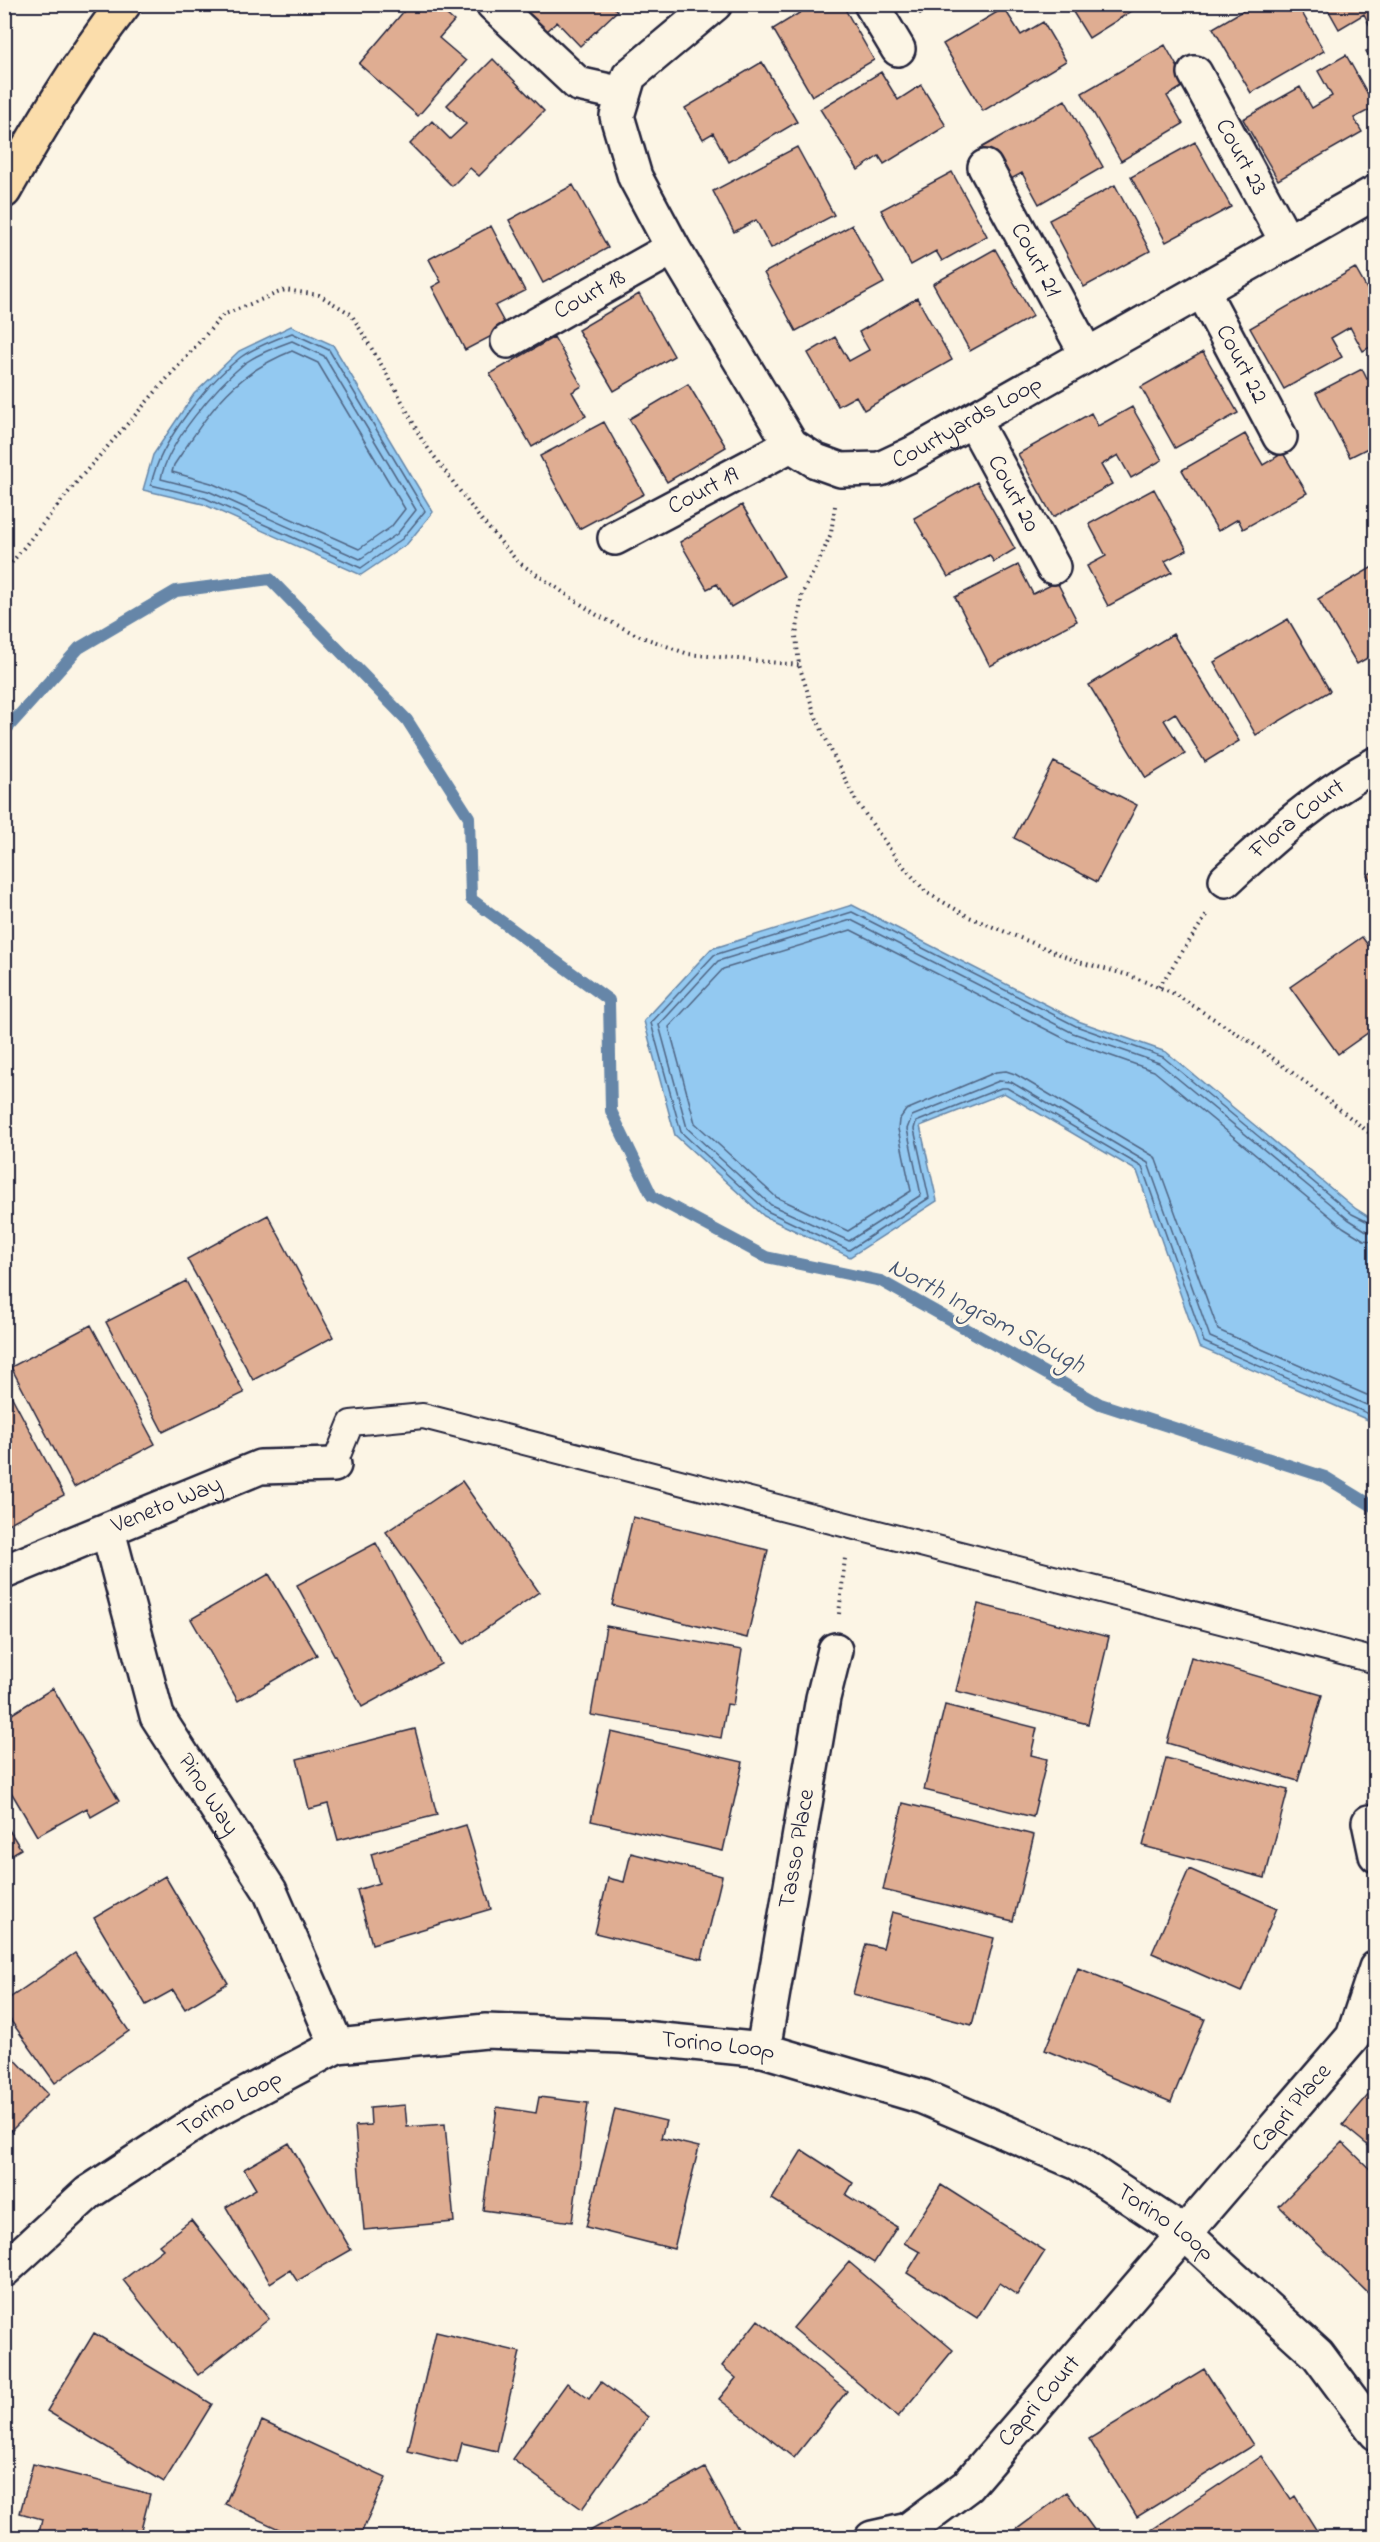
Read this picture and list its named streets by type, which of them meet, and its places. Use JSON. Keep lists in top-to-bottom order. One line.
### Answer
{"streets":{"street":["Court 23","Court 21","Court 18","Court 22","Courtyards Loop","Court 19","Court 20","Flora Court","Veneto Way","Pino Way","Tasso Place","Torino Loop","Capri Place","Capri Court"]},"crossings":[["Court 23","Courtyards Loop"],["Court 21","Courtyards Loop"],["Court 18","Courtyards Loop"],["Court 22","Courtyards Loop"],["Courtyards Loop","Court 19"],["Courtyards Loop","Court 20"],["Veneto Way","Pino Way"],["Pino Way","Torino Loop"],["Tasso Place","Torino Loop"],["Torino Loop","Capri Place"],["Torino Loop","Capri Court"],["Capri Place","Capri Court"]],"water":["North Ingram Slough"]}
